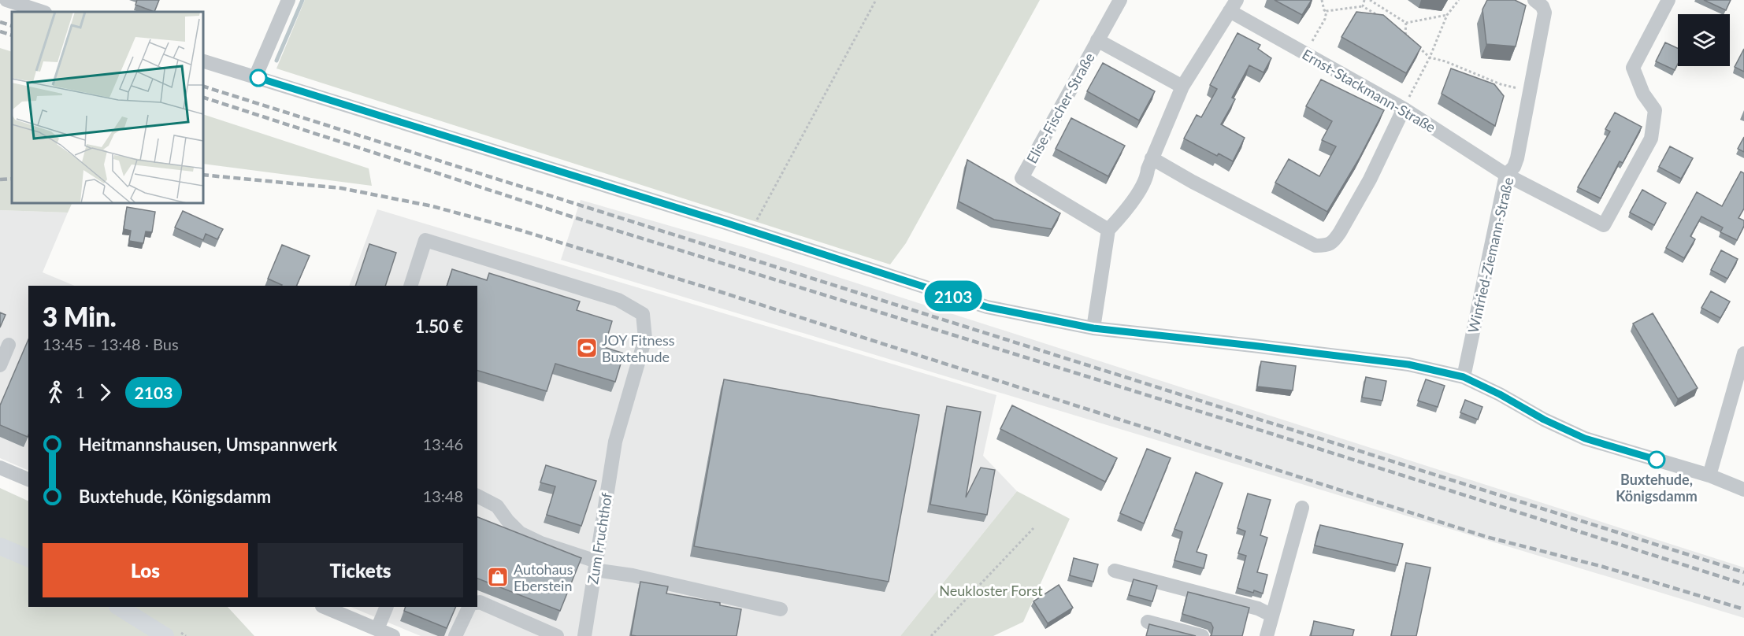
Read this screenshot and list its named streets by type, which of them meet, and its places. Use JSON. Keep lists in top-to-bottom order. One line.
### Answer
{"streets":{"street":["Ernst-Stackmann-Straße","Elise-Fischer-Straße","Winfried-Ziemann-Straße","Zum Fruchthof"]},"crossings":[["Ernst-Stackmann-Straße","Winfried-Ziemann-Straße"]],"parks":["Neukloster Forst"],"places":{"sports":["JOY Fitness Buxtehude"],"other":["Buxtehude, Königsdamm"],"shop":["Autohaus Eberstein"]},"lines":["bus line 2103"],"page":{"on_map":"2103","heading":["3 Min.","13:45 – 13:48 · Bus","1.50 €"],"legs":["1","2103"],"list":[{"name":"Heitmannshausen, Umspannwerk","value":"13:46"},{"name":"Buxtehude, Königsdamm","value":"13:48"}],"buttons":["Los","Tickets"]}}
